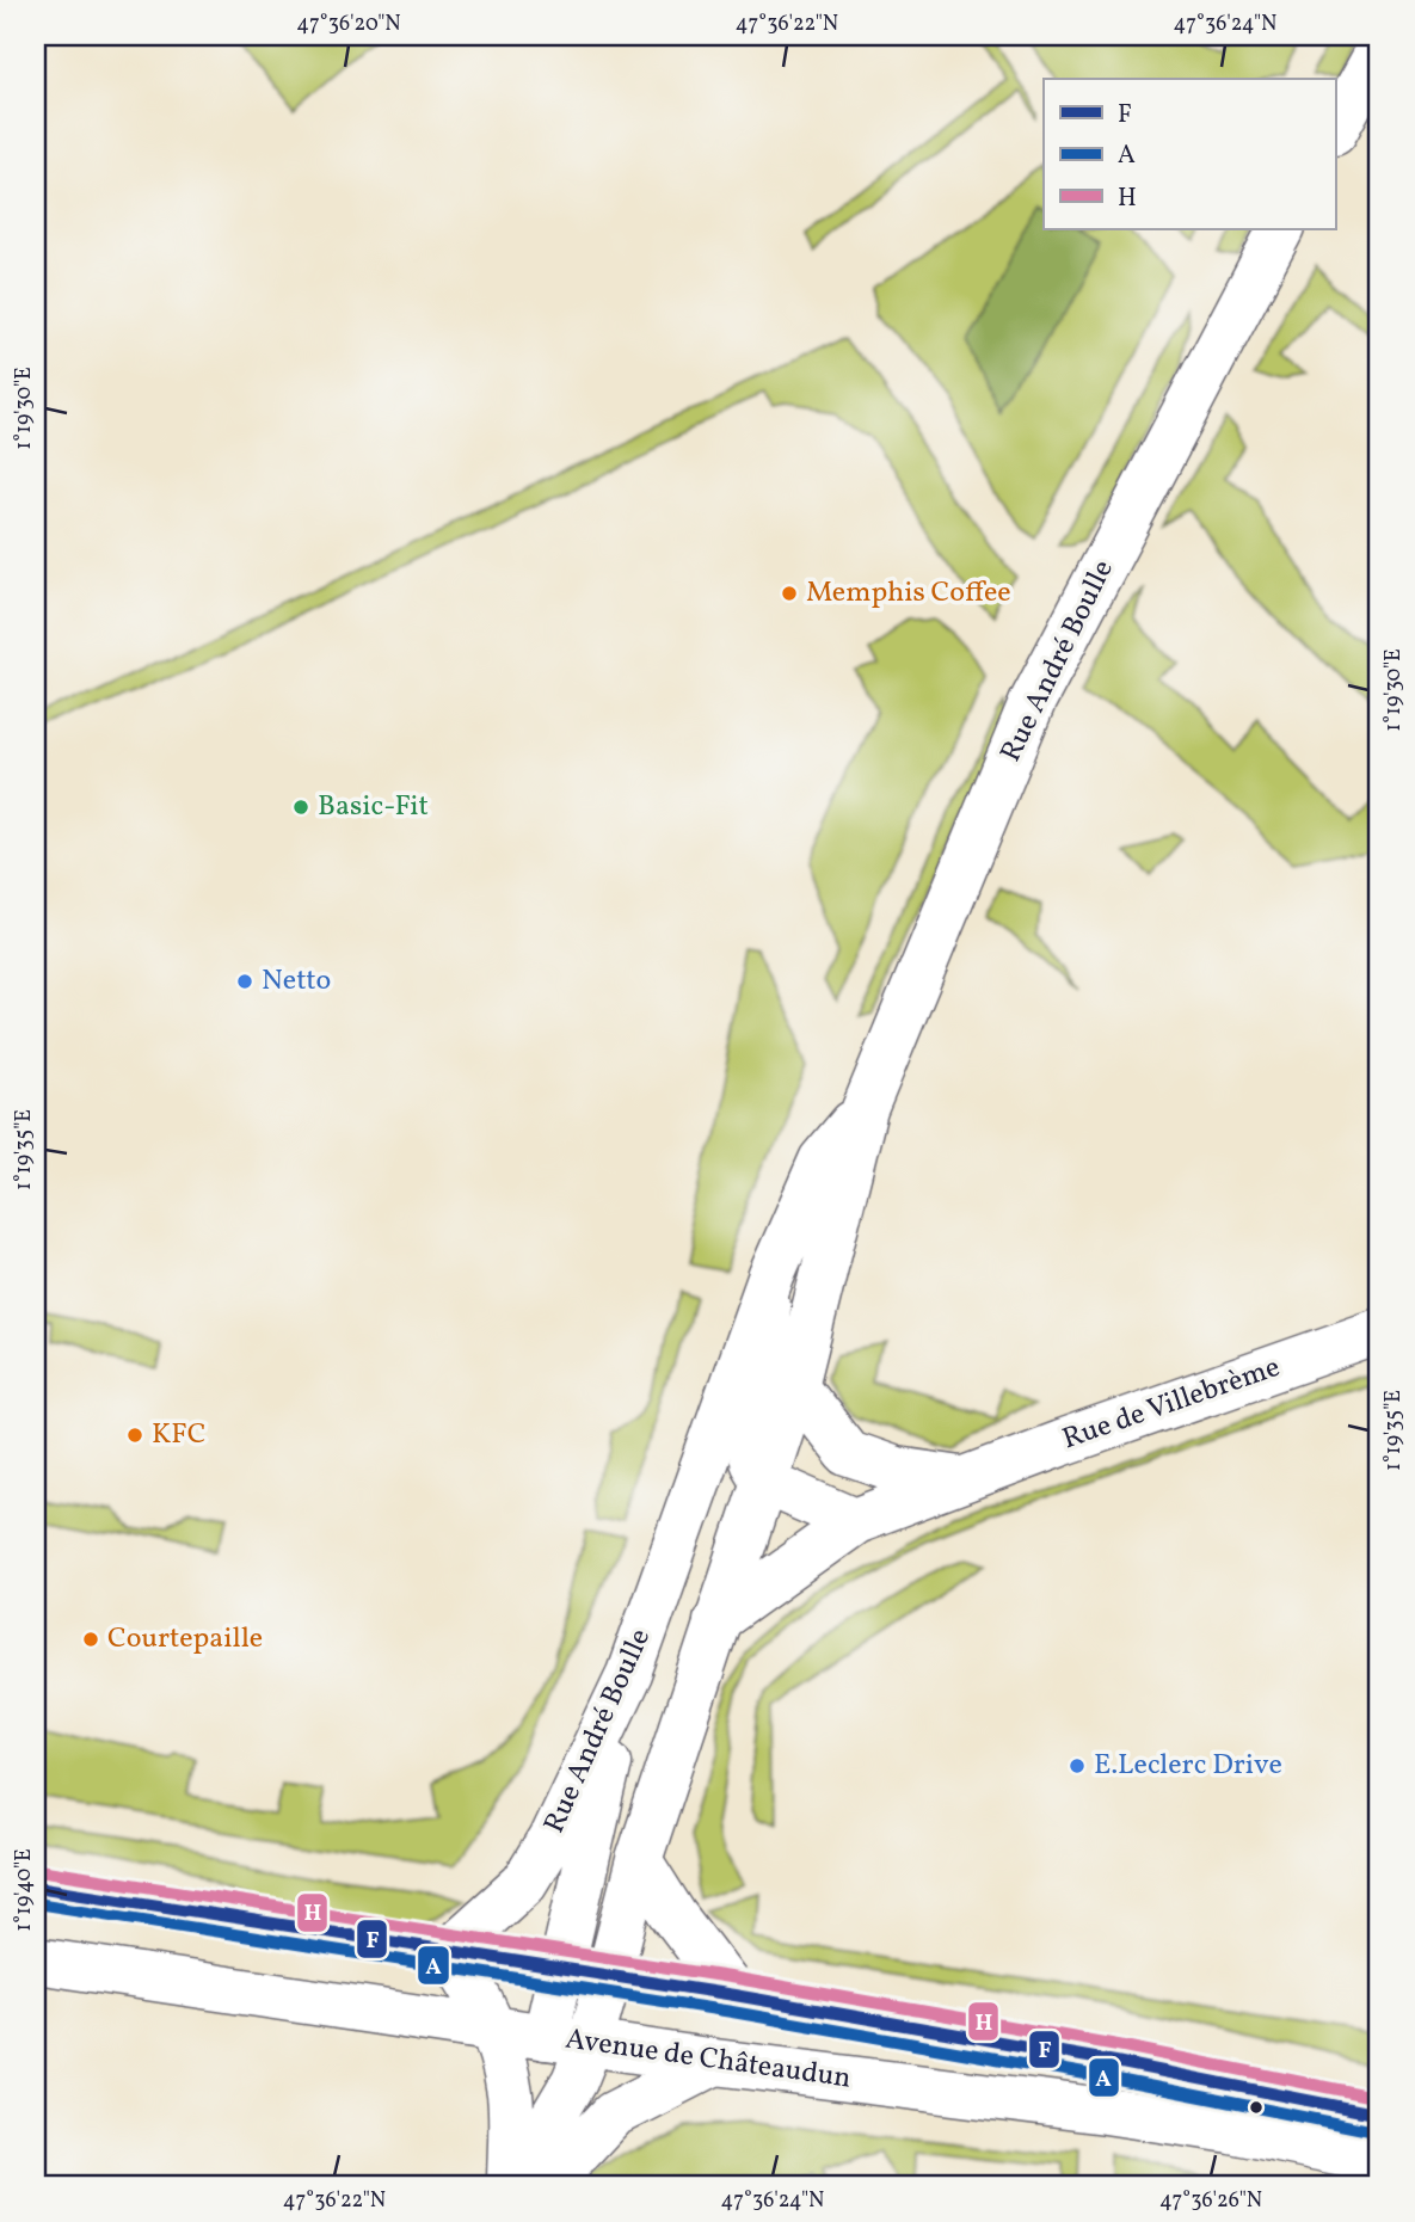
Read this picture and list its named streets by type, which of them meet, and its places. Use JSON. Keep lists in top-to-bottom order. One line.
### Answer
{"streets":{"street":["Rue André Boulle","Rue de Villebrème","Avenue de Châteaudun"]},"crossings":[["Rue André Boulle","Rue de Villebrème"],["Rue André Boulle","Avenue de Châteaudun"]],"places":["Memphis Coffee","Basic-Fit","Netto","KFC","Courtepaille","E.Leclerc Drive"],"lines":["transit line H","transit line F","transit line A"],"legend":["F","A","H"],"coordinates":["47°36'20\"N","47°36'22\"N","47°36'24\"N","1°19'30\"E","1°19'35\"E","1°19'40\"E","47°36'26\"N"]}
